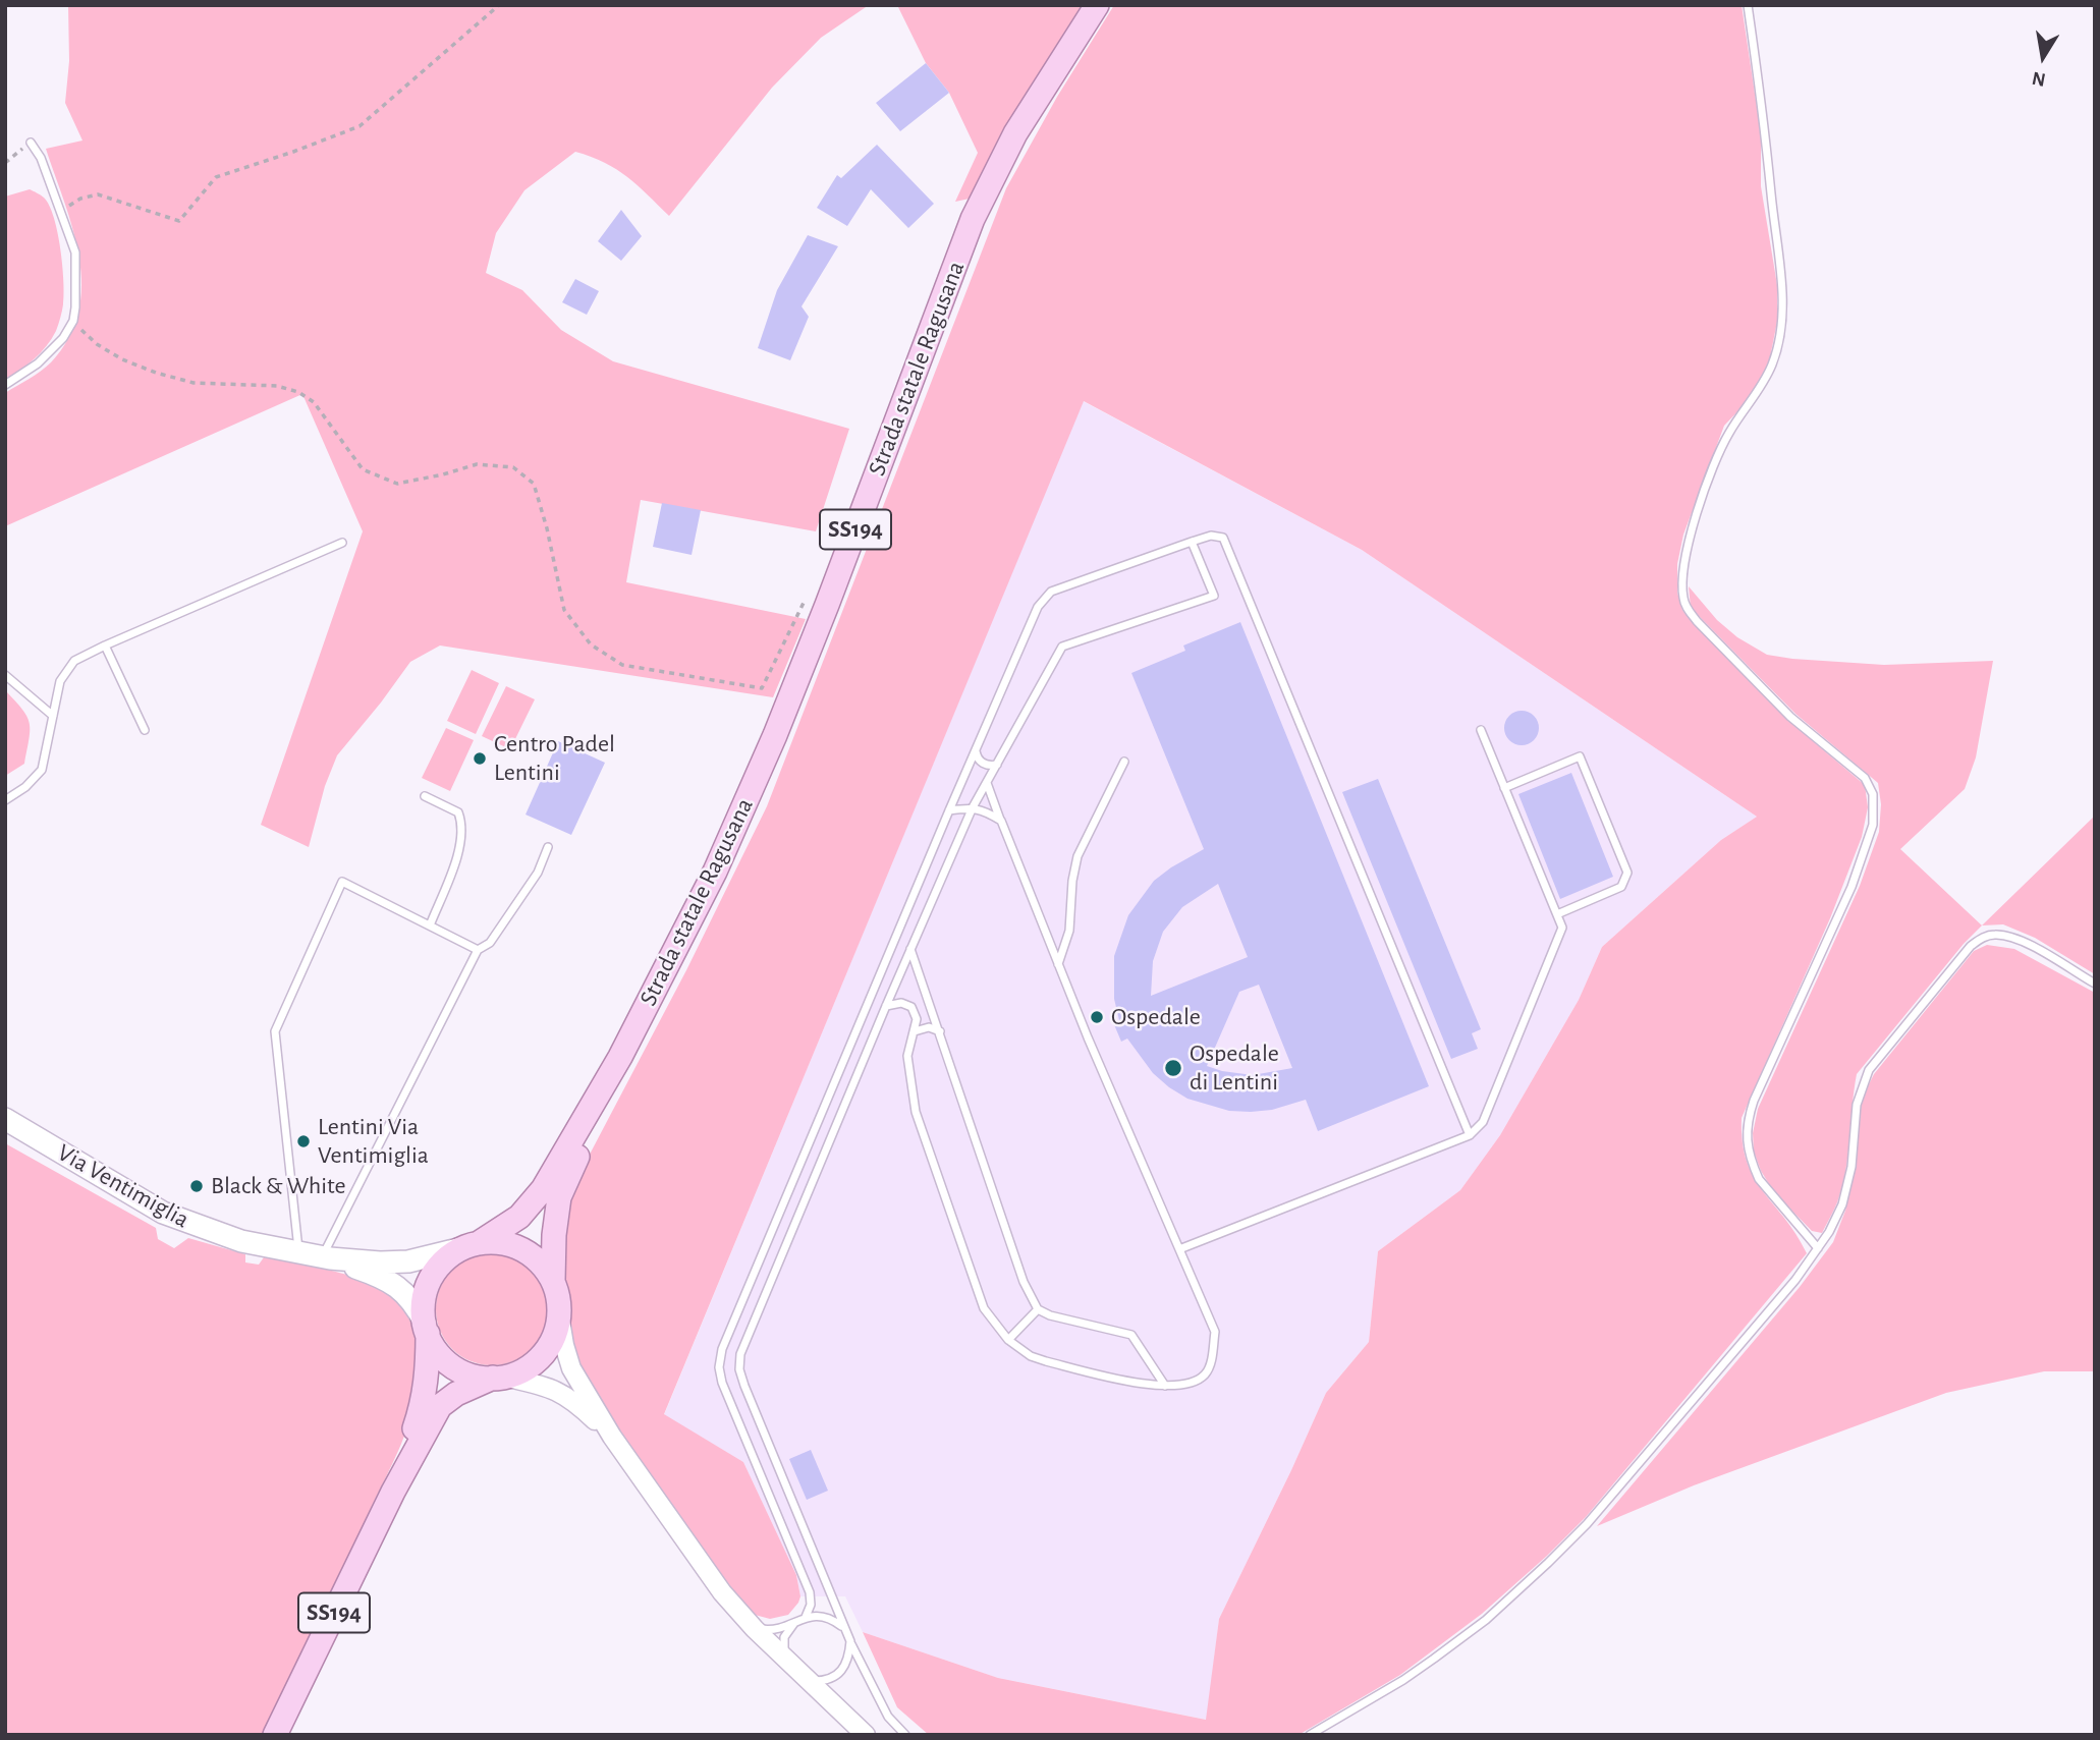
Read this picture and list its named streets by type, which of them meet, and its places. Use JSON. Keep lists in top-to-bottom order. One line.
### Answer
{"streets":{"main road":["Strada statale Ragusana","SS194","Via Ventimiglia"]},"places":["Centro Padel Lentini","Ospedale","Ospedale di Lentini","Lentini Via Ventimiglia","Black & White"],"north":"bottom"}
